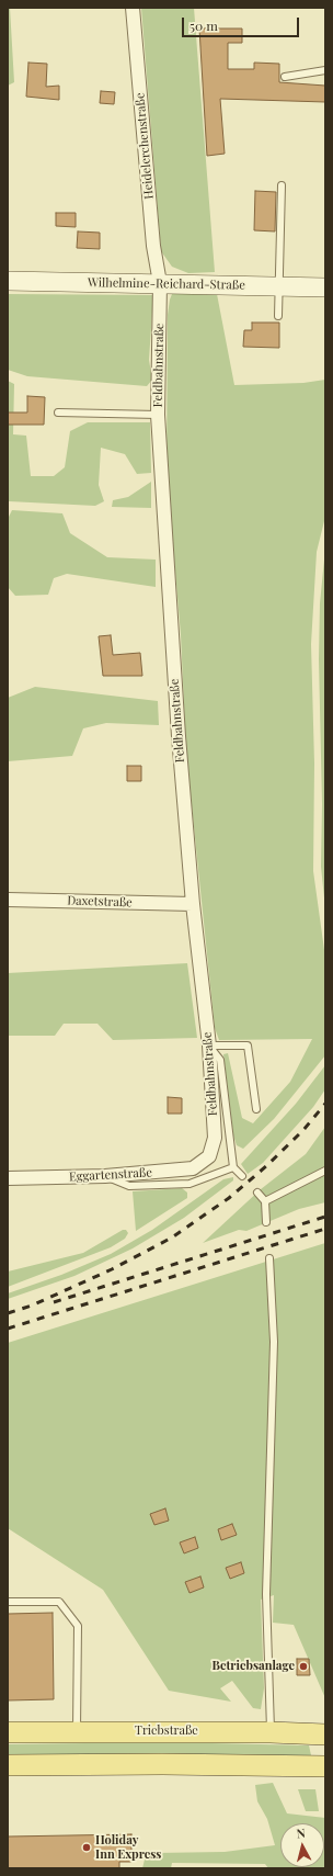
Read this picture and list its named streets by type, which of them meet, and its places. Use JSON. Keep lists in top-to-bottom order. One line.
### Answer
{"streets":{"main road":["Triebstraße"],"street":["Heidelerchenstraße","Wilhelmine-Reichard-Straße","Feldbahnstraße","Daxetstraße","Eggartenstraße"]},"crossings":[["Heidelerchenstraße","Wilhelmine-Reichard-Straße"],["Heidelerchenstraße","Feldbahnstraße"],["Wilhelmine-Reichard-Straße","Feldbahnstraße"],["Feldbahnstraße","Daxetstraße"],["Feldbahnstraße","Eggartenstraße"]],"places":["Betriebsanlage","Holiday Inn Express"],"scale_bar":"50 m","north":"top"}
